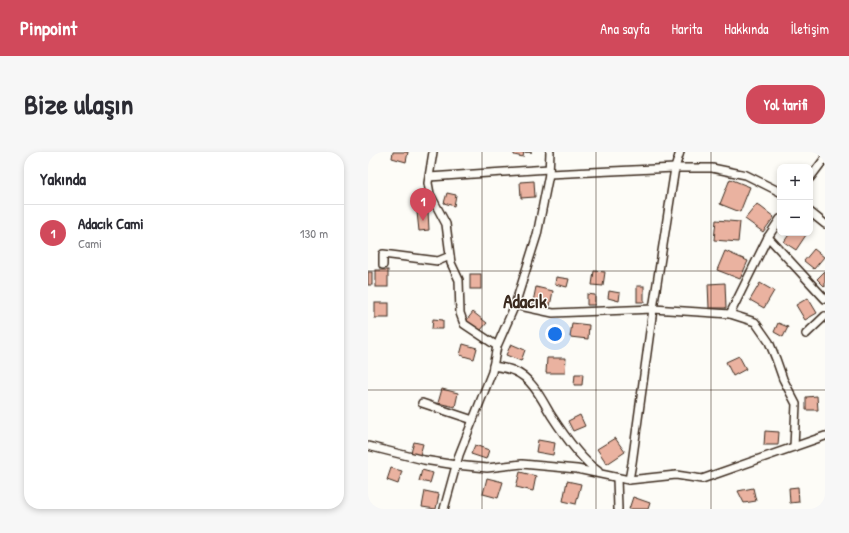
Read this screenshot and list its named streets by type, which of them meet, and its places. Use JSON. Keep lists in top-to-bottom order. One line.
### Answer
{"districts":["Adacık"],"page":{"header":"Pinpoint","nav":["Ana sayfa","Harita","Hakkında","İletişim"],"title":"Bize ulaşın","buttons":"Yol tarifi","heading":"Yakında","map_buttons":["+","−"],"pins":"1","list":[{"mark":"1","name":"Adacık Cami","note":"Cami","value":"130 m"}]}}
